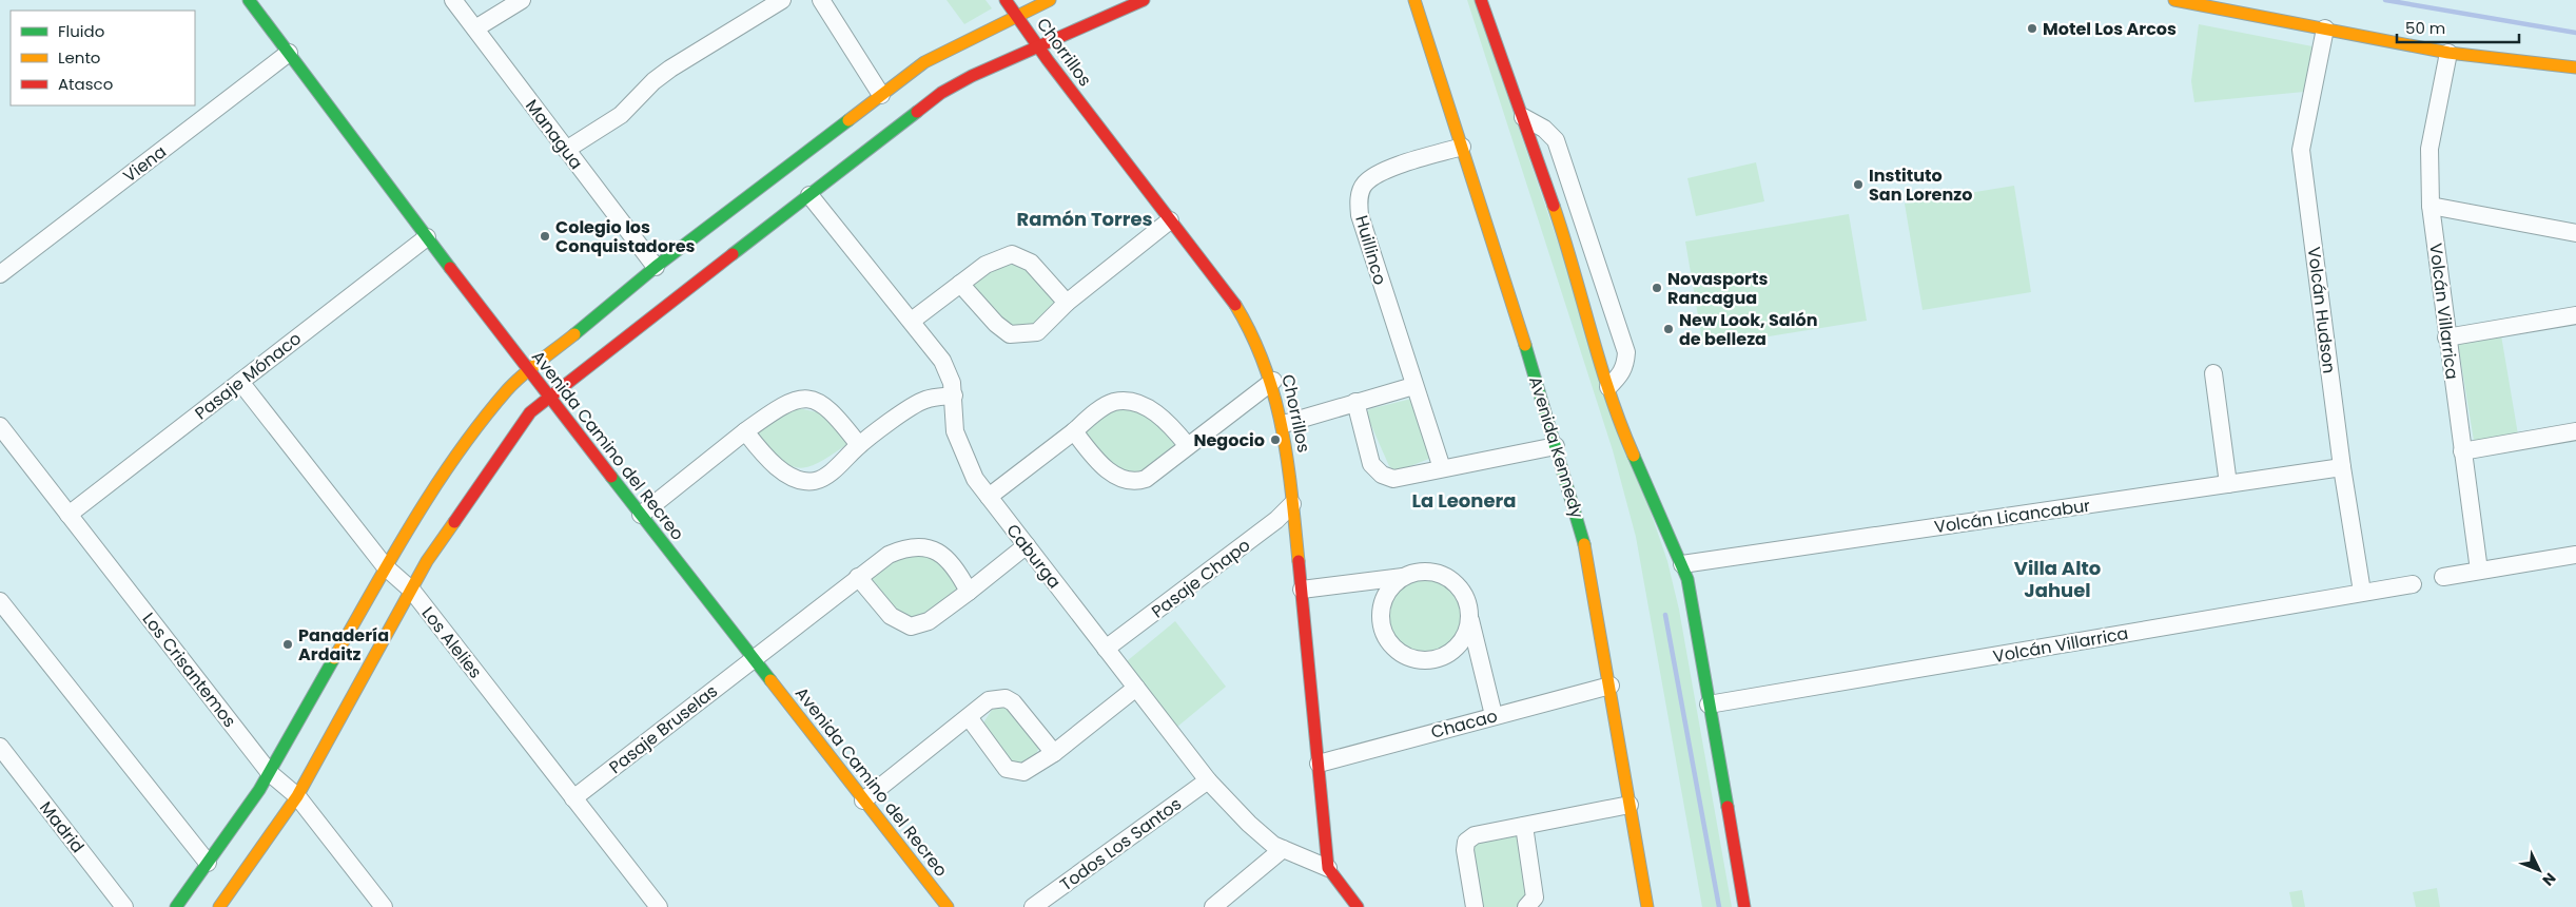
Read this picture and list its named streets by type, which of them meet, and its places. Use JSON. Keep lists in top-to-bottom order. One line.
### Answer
{"streets":{"main road":["Chorrillos","Avenida Camino del Recreo","Avenida Kennedy"],"street":["Managua","Viena","Huillinco","Volcán Hudson","Volcán Villarrica","Pasaje Mónaco","Volcán Licancabur","Caburga","Pasaje Chapo","Los Alelies","Los Crisantemos","Chacao","Pasaje Bruselas","Madrid","Todos Los Santos"]},"crossings":[["Chorrillos","Caburga"],["Chorrillos","Pasaje Chapo"],["Chorrillos","Chacao"],["Viena","Avenida Camino del Recreo"],["Huillinco","Avenida Kennedy"],["Volcán Hudson","Volcán Villarrica"],["Volcán Hudson","Volcán Licancabur"],["Pasaje Mónaco","Avenida Camino del Recreo"],["Pasaje Mónaco","Los Alelies"],["Pasaje Mónaco","Los Crisantemos"],["Avenida Camino del Recreo","Pasaje Bruselas"],["Avenida Kennedy","Chacao"],["Caburga","Pasaje Chapo"],["Caburga","Todos Los Santos"],["Los Alelies","Pasaje Bruselas"]],"districts":["Ramón Torres","La Leonera","Villa Alto Jahuel"],"places":["Motel Los Arcos","Instituto San Lorenzo","Colegio los Conquistadores","Novasports Rancagua","New Look, Salón de belleza","Negocio","Panadería Ardaitz"],"legend":["Fluido","Lento","Atasco"],"scale_bar":"50 m","north":"bottom right"}
